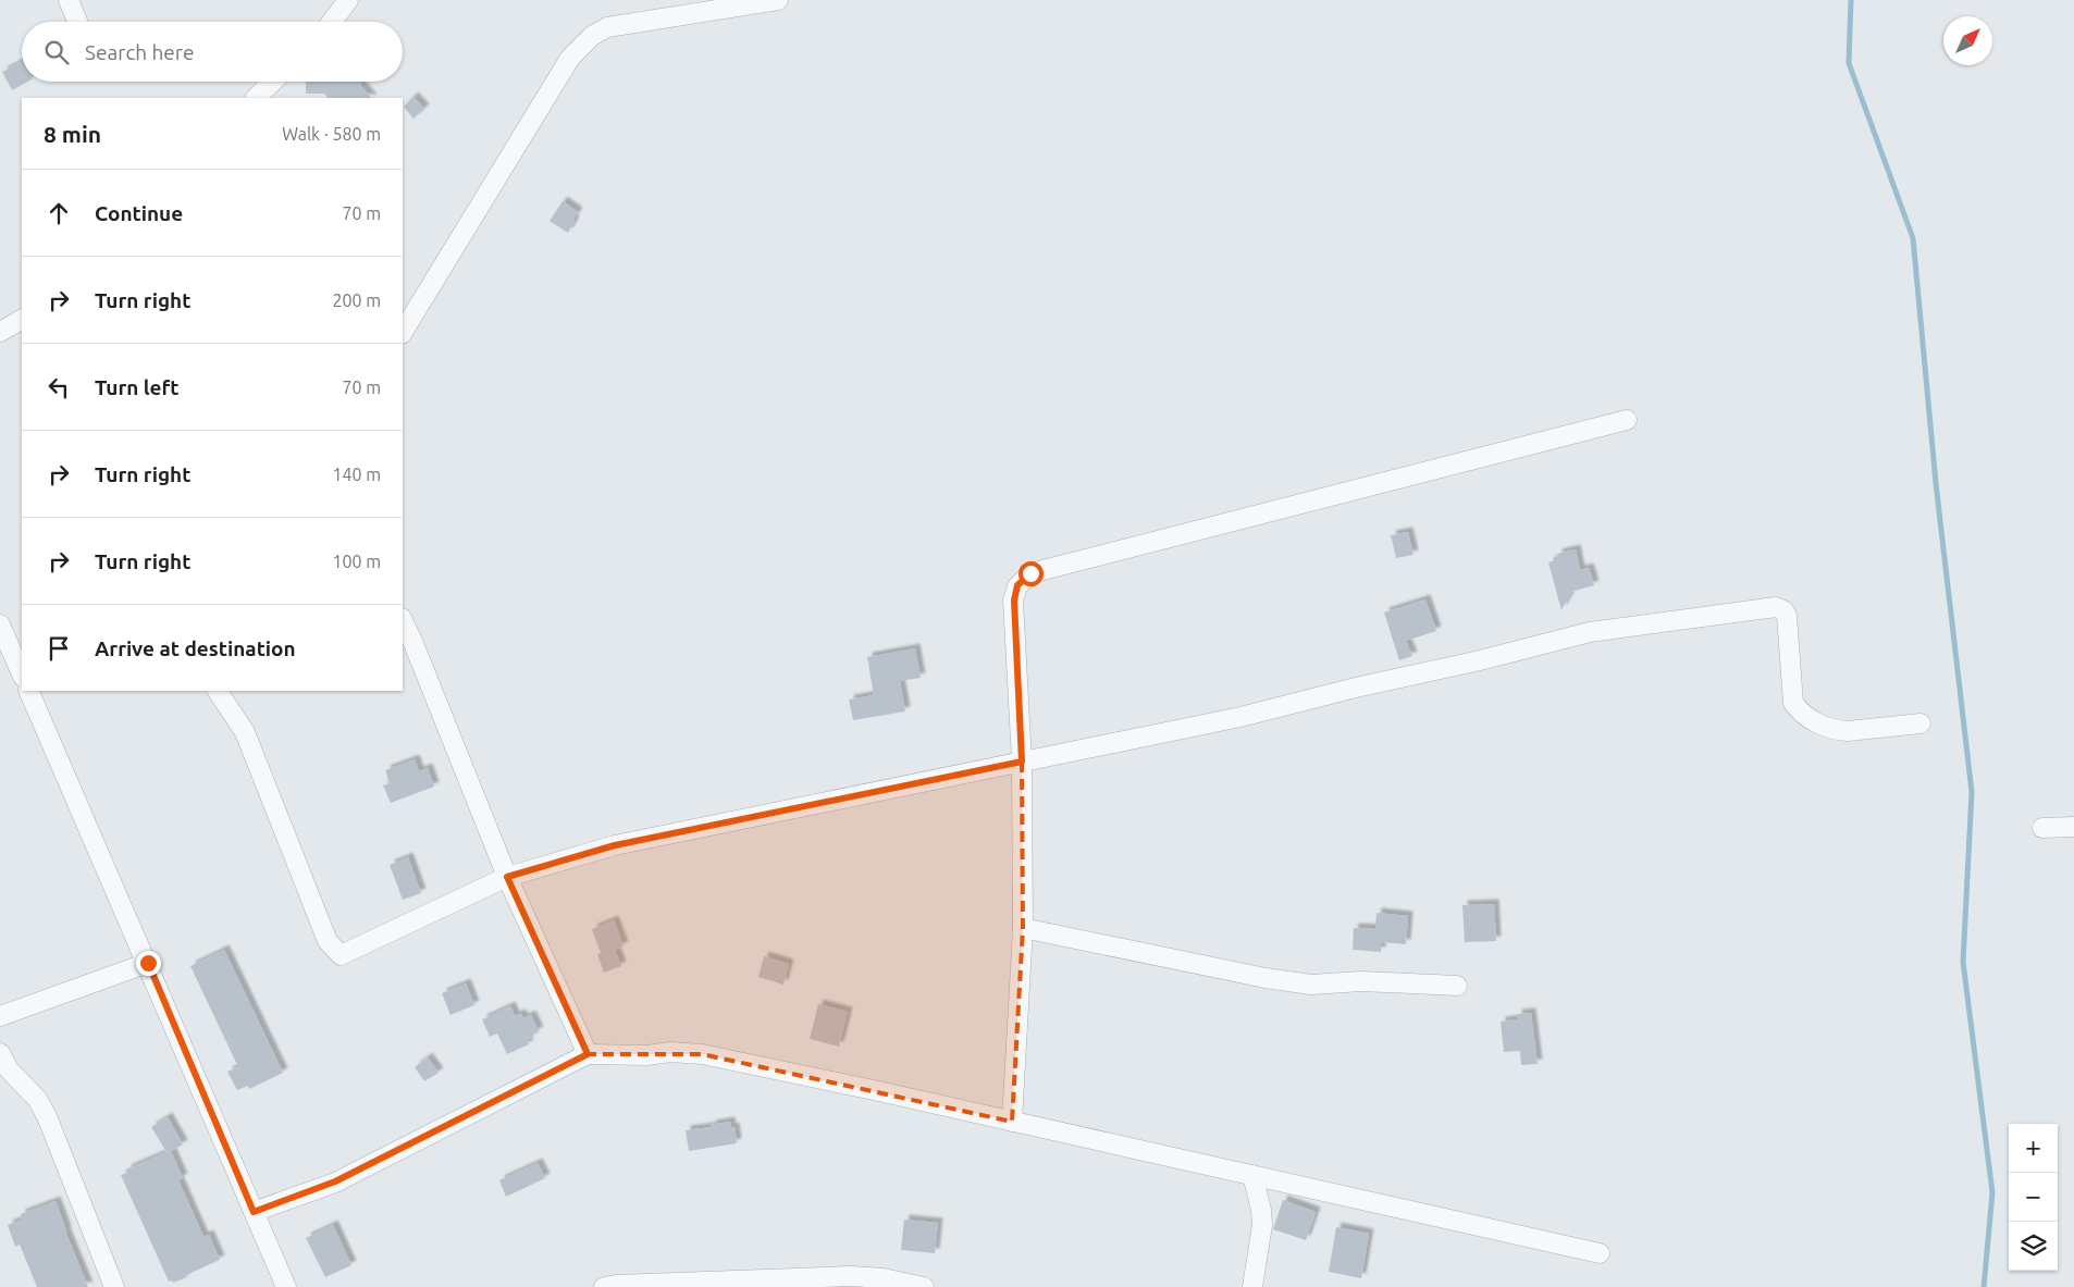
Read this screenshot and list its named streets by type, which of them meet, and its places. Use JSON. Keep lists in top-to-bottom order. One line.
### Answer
{"north":"top right","page":{"search":"Search here","heading":["8 min","Walk · 580 m"],"list":[["Continue","70 m"],["Turn right","200 m"],["Turn left","70 m"],["Turn right","140 m"],["Turn right","100 m"],"Arrive at destination"],"map_buttons":["+","−"]}}
